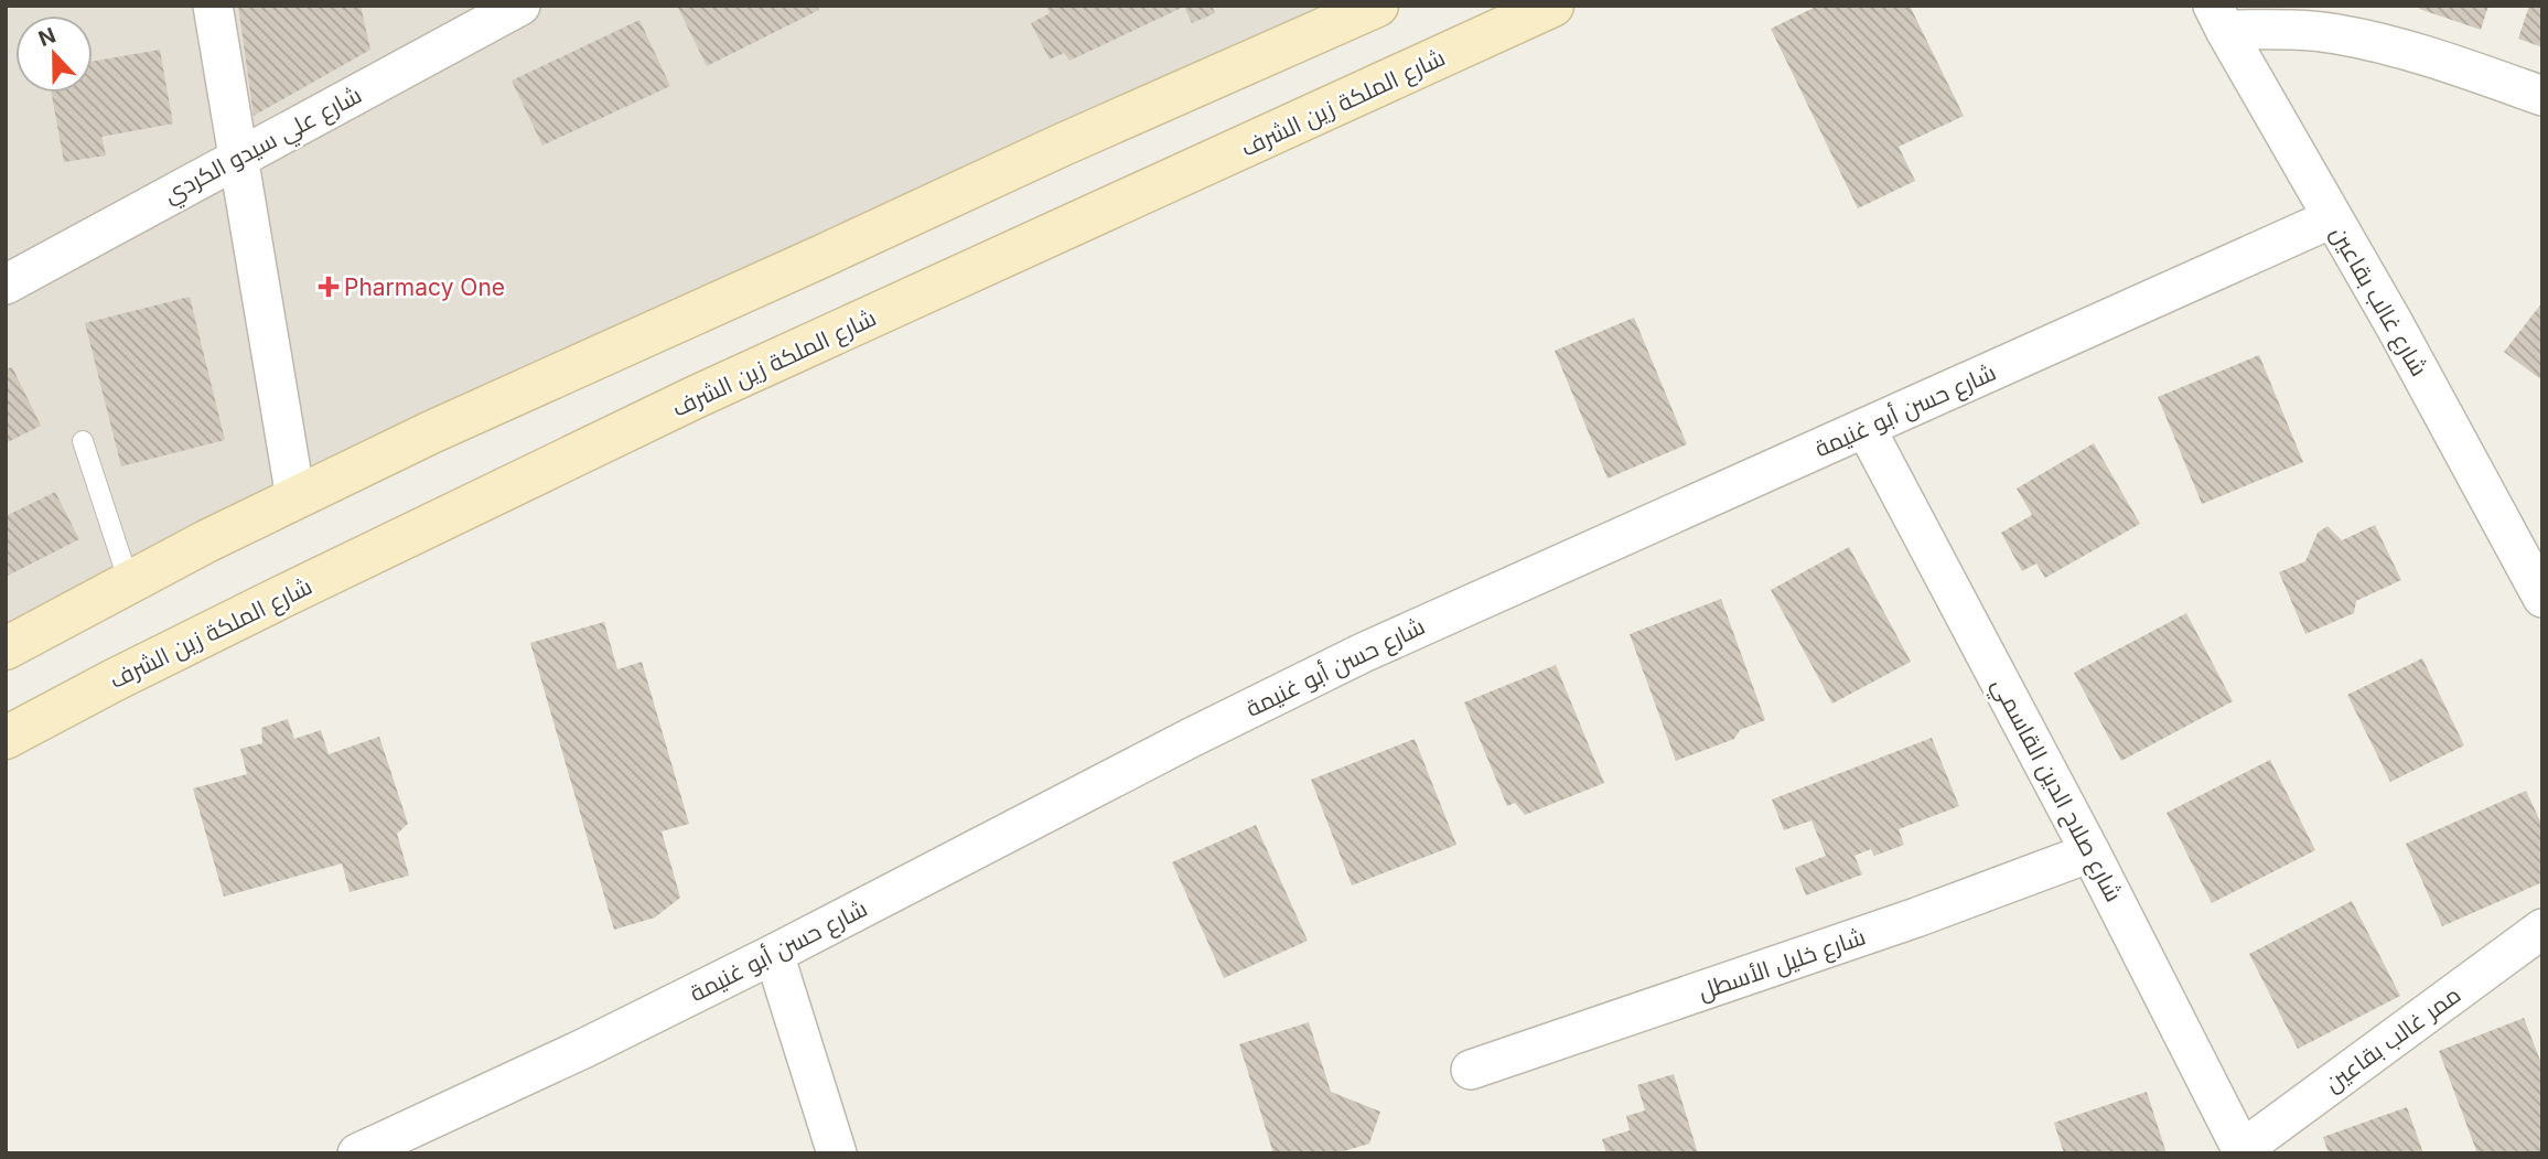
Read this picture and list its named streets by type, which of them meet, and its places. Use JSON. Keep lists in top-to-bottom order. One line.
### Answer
{"streets":{"main road":["شارع الملكة زين الشرف"],"street":["شارع علي سيدو الكردي","شارع غالب بقاعين","شارع حسن أبو غنيمة","شارع صلاح الدين القاسمي","شارع خليل الأسطل","ممر غالب بقاعين"]},"crossings":[["شارع غالب بقاعين","شارع حسن أبو غنيمة"],["شارع حسن أبو غنيمة","شارع صلاح الدين القاسمي"],["شارع صلاح الدين القاسمي","شارع خليل الأسطل"],["شارع صلاح الدين القاسمي","ممر غالب بقاعين"]],"places":{"health":["Pharmacy One"]},"north":"top"}
